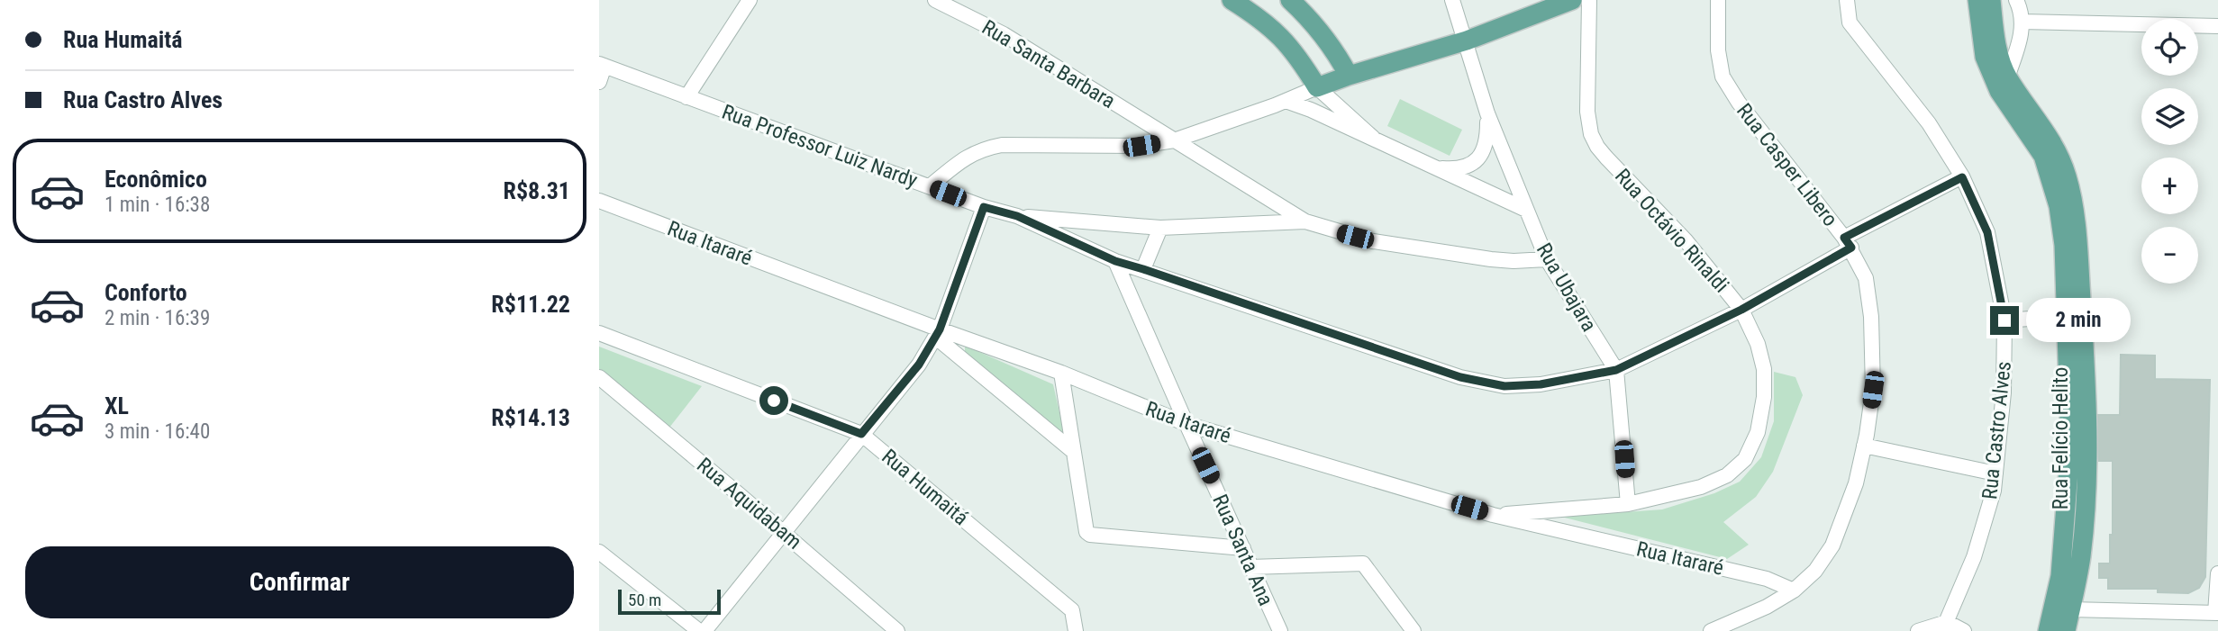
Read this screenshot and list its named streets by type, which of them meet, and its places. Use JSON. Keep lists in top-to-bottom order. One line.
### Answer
{"streets":{"main road":["Rua Felício Helito"],"street":["Rua Santa Barbara","Rua Professor Luiz Nardy","Rua Casper Libero","Rua Octávio Rinaldi","Rua Itararé","Rua Ubajara","Rua Castro Alves","Rua Humaitá","Rua Aquidabam","Rua Santa Ana"]},"crossings":[["Rua Santa Barbara","Rua Ubajara"],["Rua Professor Luiz Nardy","Rua Casper Libero"],["Rua Professor Luiz Nardy","Rua Octávio Rinaldi"],["Rua Professor Luiz Nardy","Rua Ubajara"],["Rua Professor Luiz Nardy","Rua Castro Alves"],["Rua Professor Luiz Nardy","Rua Santa Ana"],["Rua Casper Libero","Rua Itararé"],["Rua Octávio Rinaldi","Rua Itararé"],["Rua Octávio Rinaldi","Rua Ubajara"],["Rua Itararé","Rua Santa Ana"]],"scale_bar":"50 m","page":{"banner":["Rua Humaitá","Rua Castro Alves"],"map_buttons":["+","−"],"list":[{"name":"Econômico","note":"1 min · 16:38","value":"R$8.31"},{"name":"Conforto","note":"2 min · 16:39","value":"R$11.22"},{"name":"XL","note":"3 min · 16:40","value":"R$14.13"}],"bubble":"2 min","buttons":"Confirmar","scale":"50 m"}}
